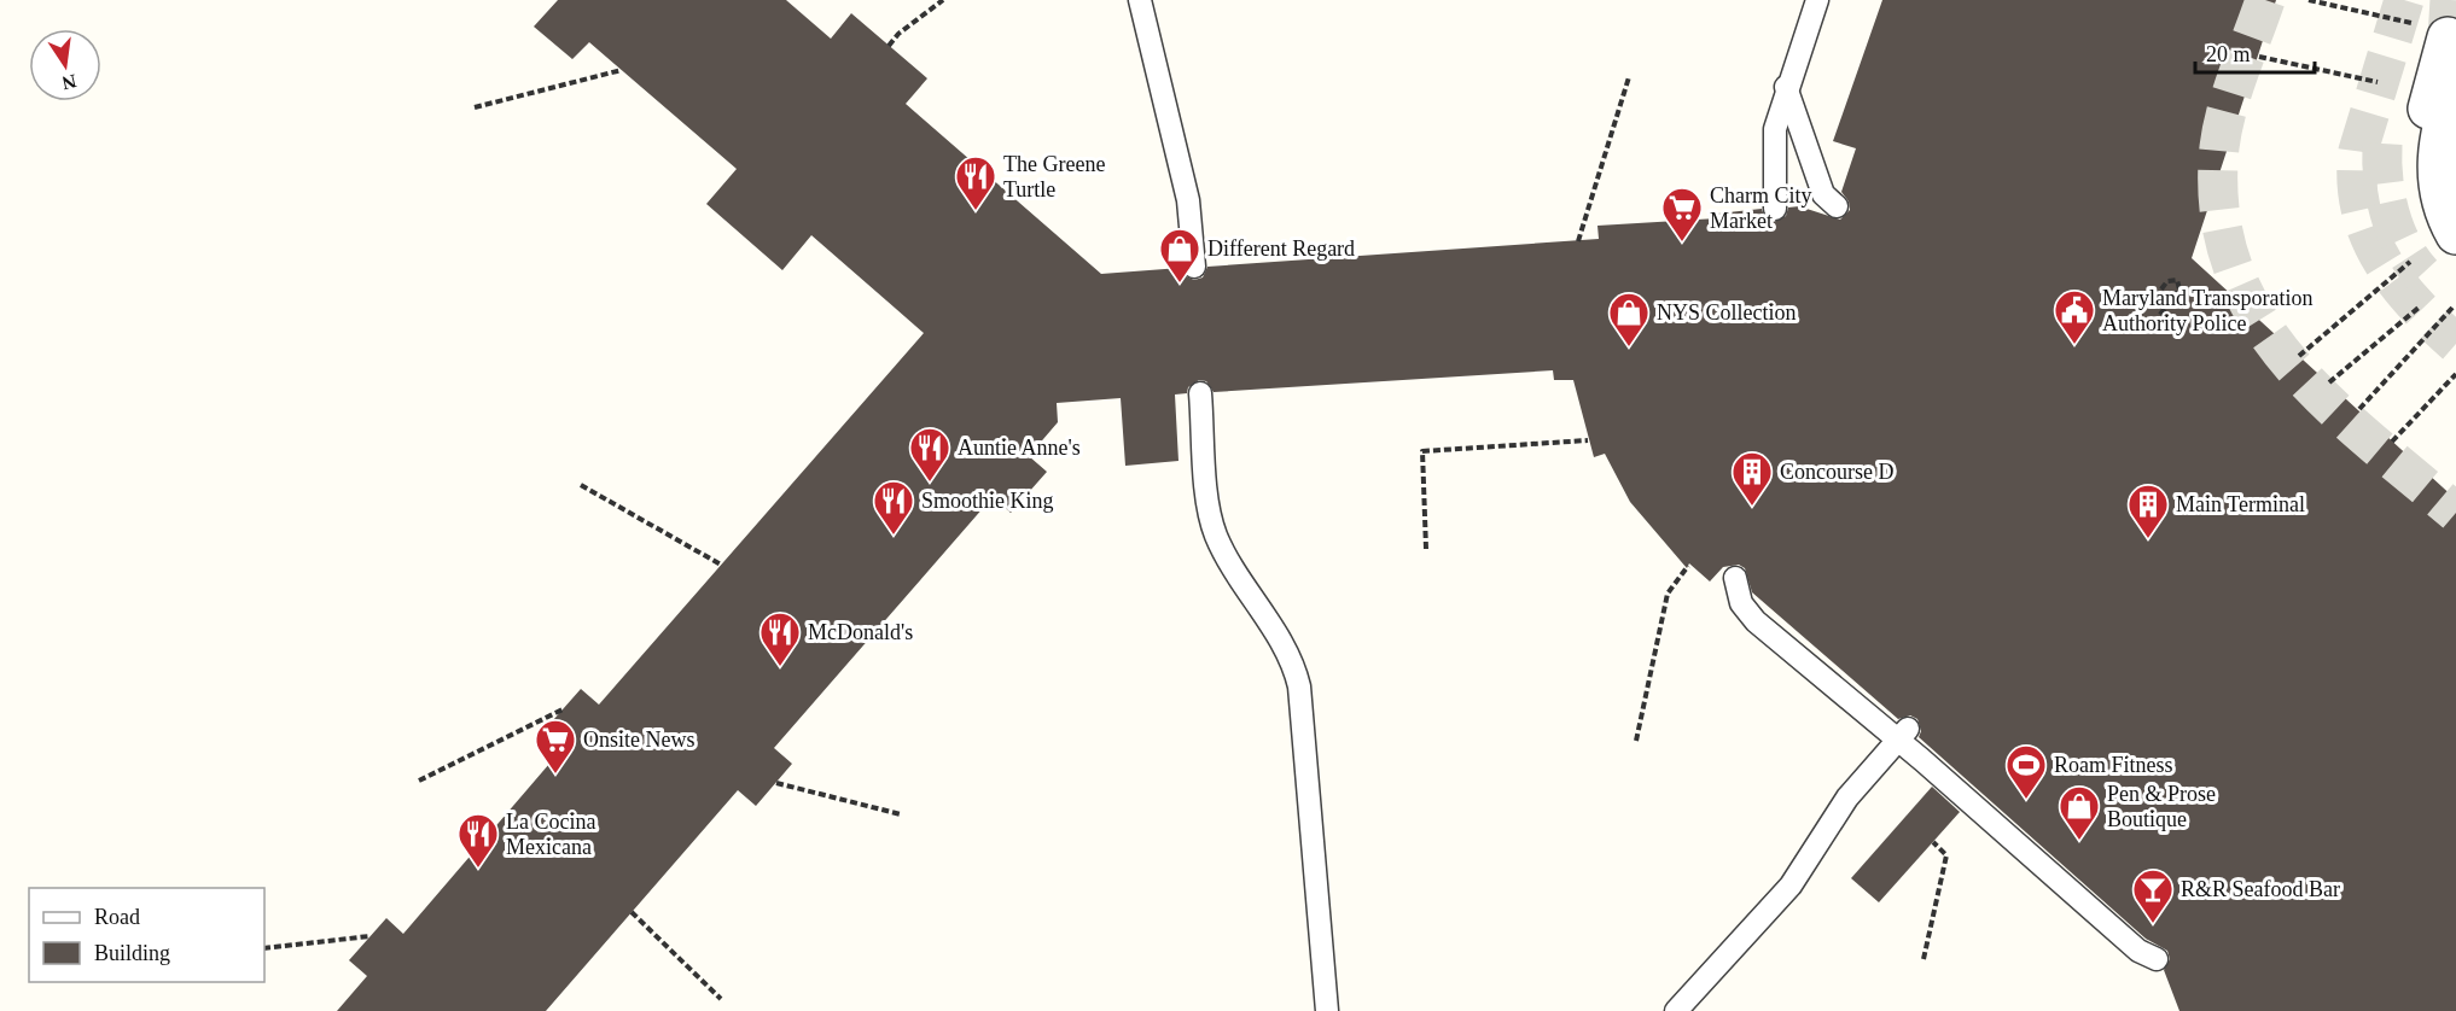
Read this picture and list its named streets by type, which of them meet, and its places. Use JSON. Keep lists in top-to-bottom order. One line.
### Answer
{"places":{"restaurant":["The Greene Turtle","Auntie Anne's","Smoothie King","McDonald's","La Cocina Mexicana"],"supermarket":["Charm City Market","Onsite News"],"shop":["Different Regard","NYS Collection","Pen & Prose Boutique"],"public building":["Maryland Transporation Authority Police"],"building":["Concourse D","Main Terminal"],"sports":["Roam Fitness"],"bar":["R&R Seafood Bar"]},"legend":["Road","Building"],"scale_bar":"20 m","north":"bottom"}
